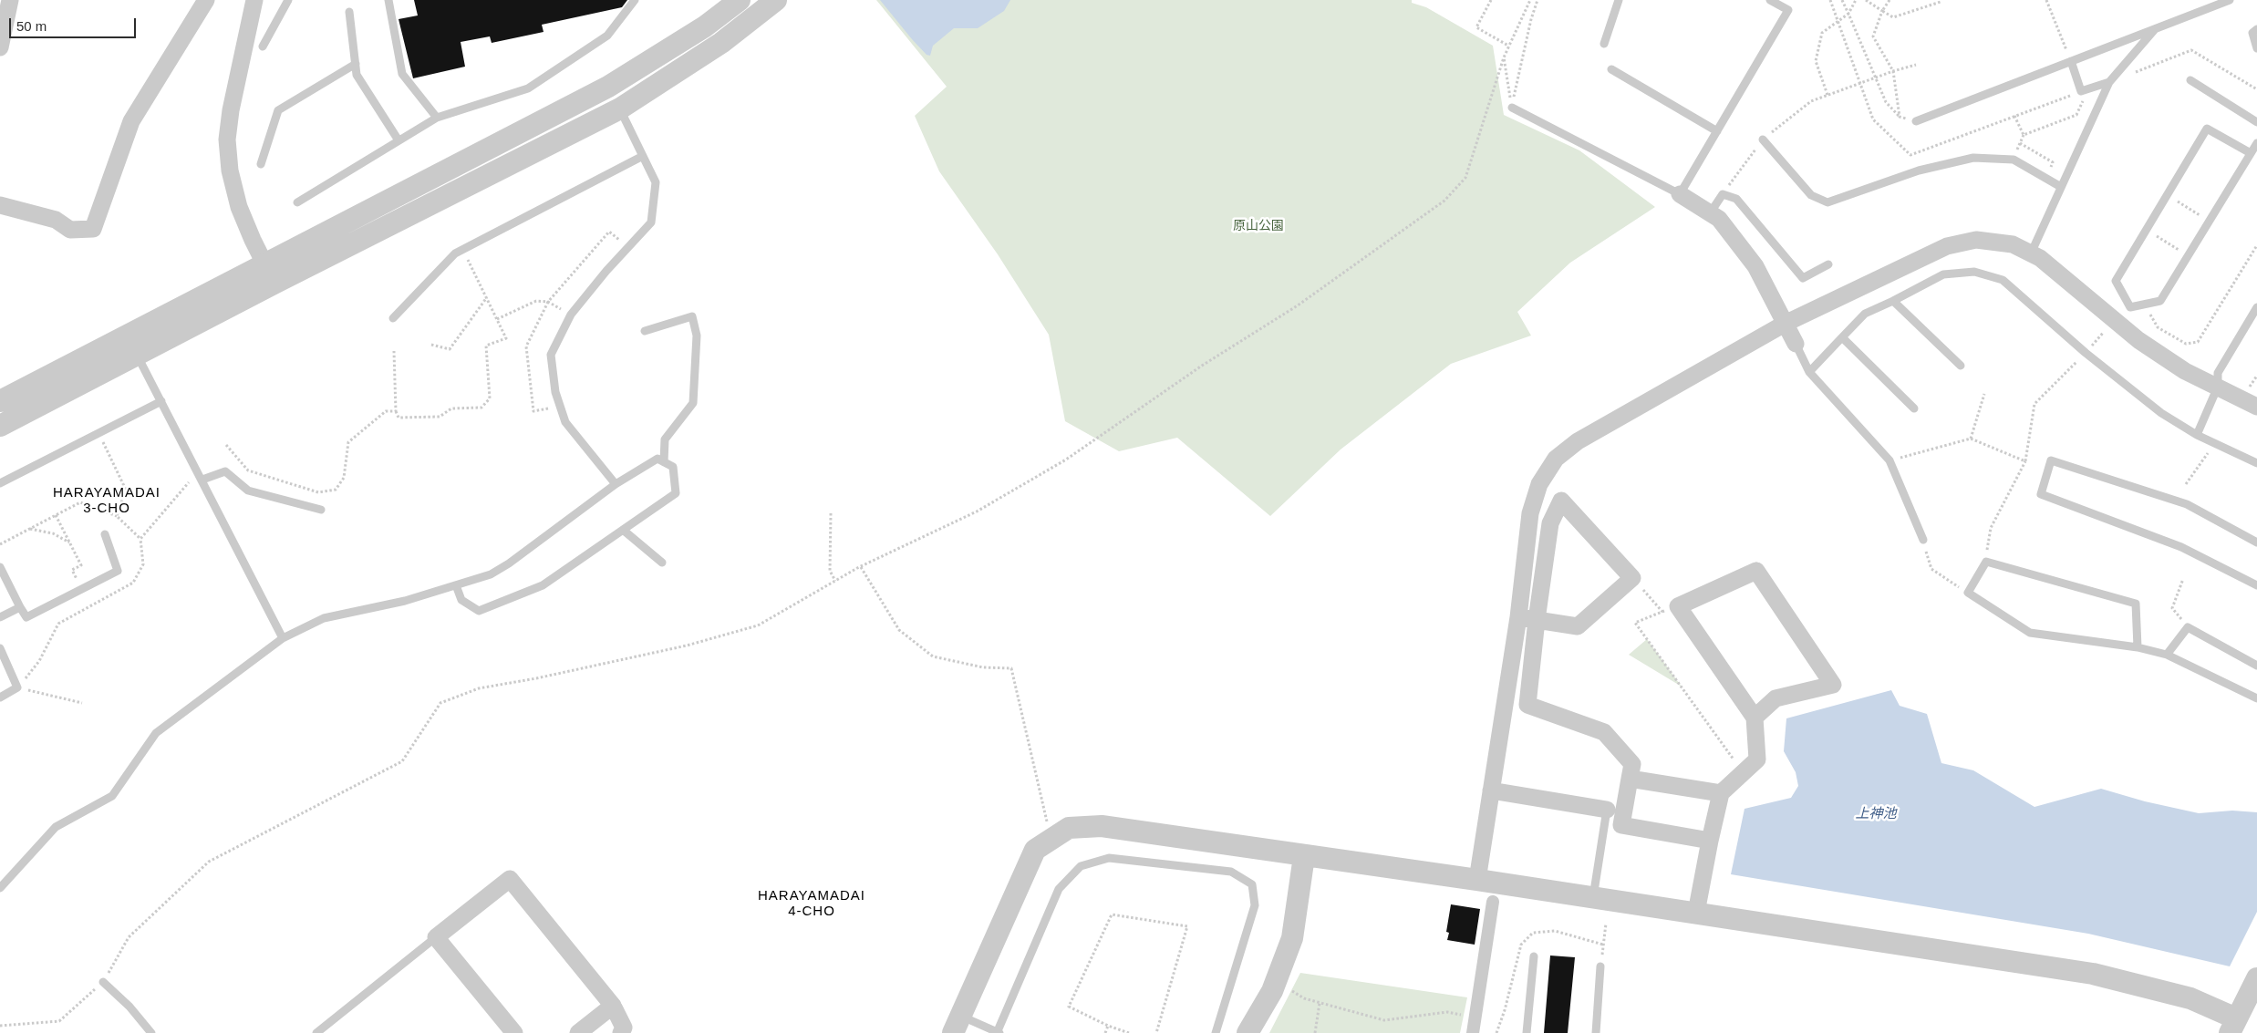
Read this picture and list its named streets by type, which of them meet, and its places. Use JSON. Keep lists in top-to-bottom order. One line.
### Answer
{"districts":["HARAYAMADAI 3-CHO","HARAYAMADAI 4-CHO"],"water":["上神池"],"parks":["原山公園"],"scale_bar":"50 m"}
